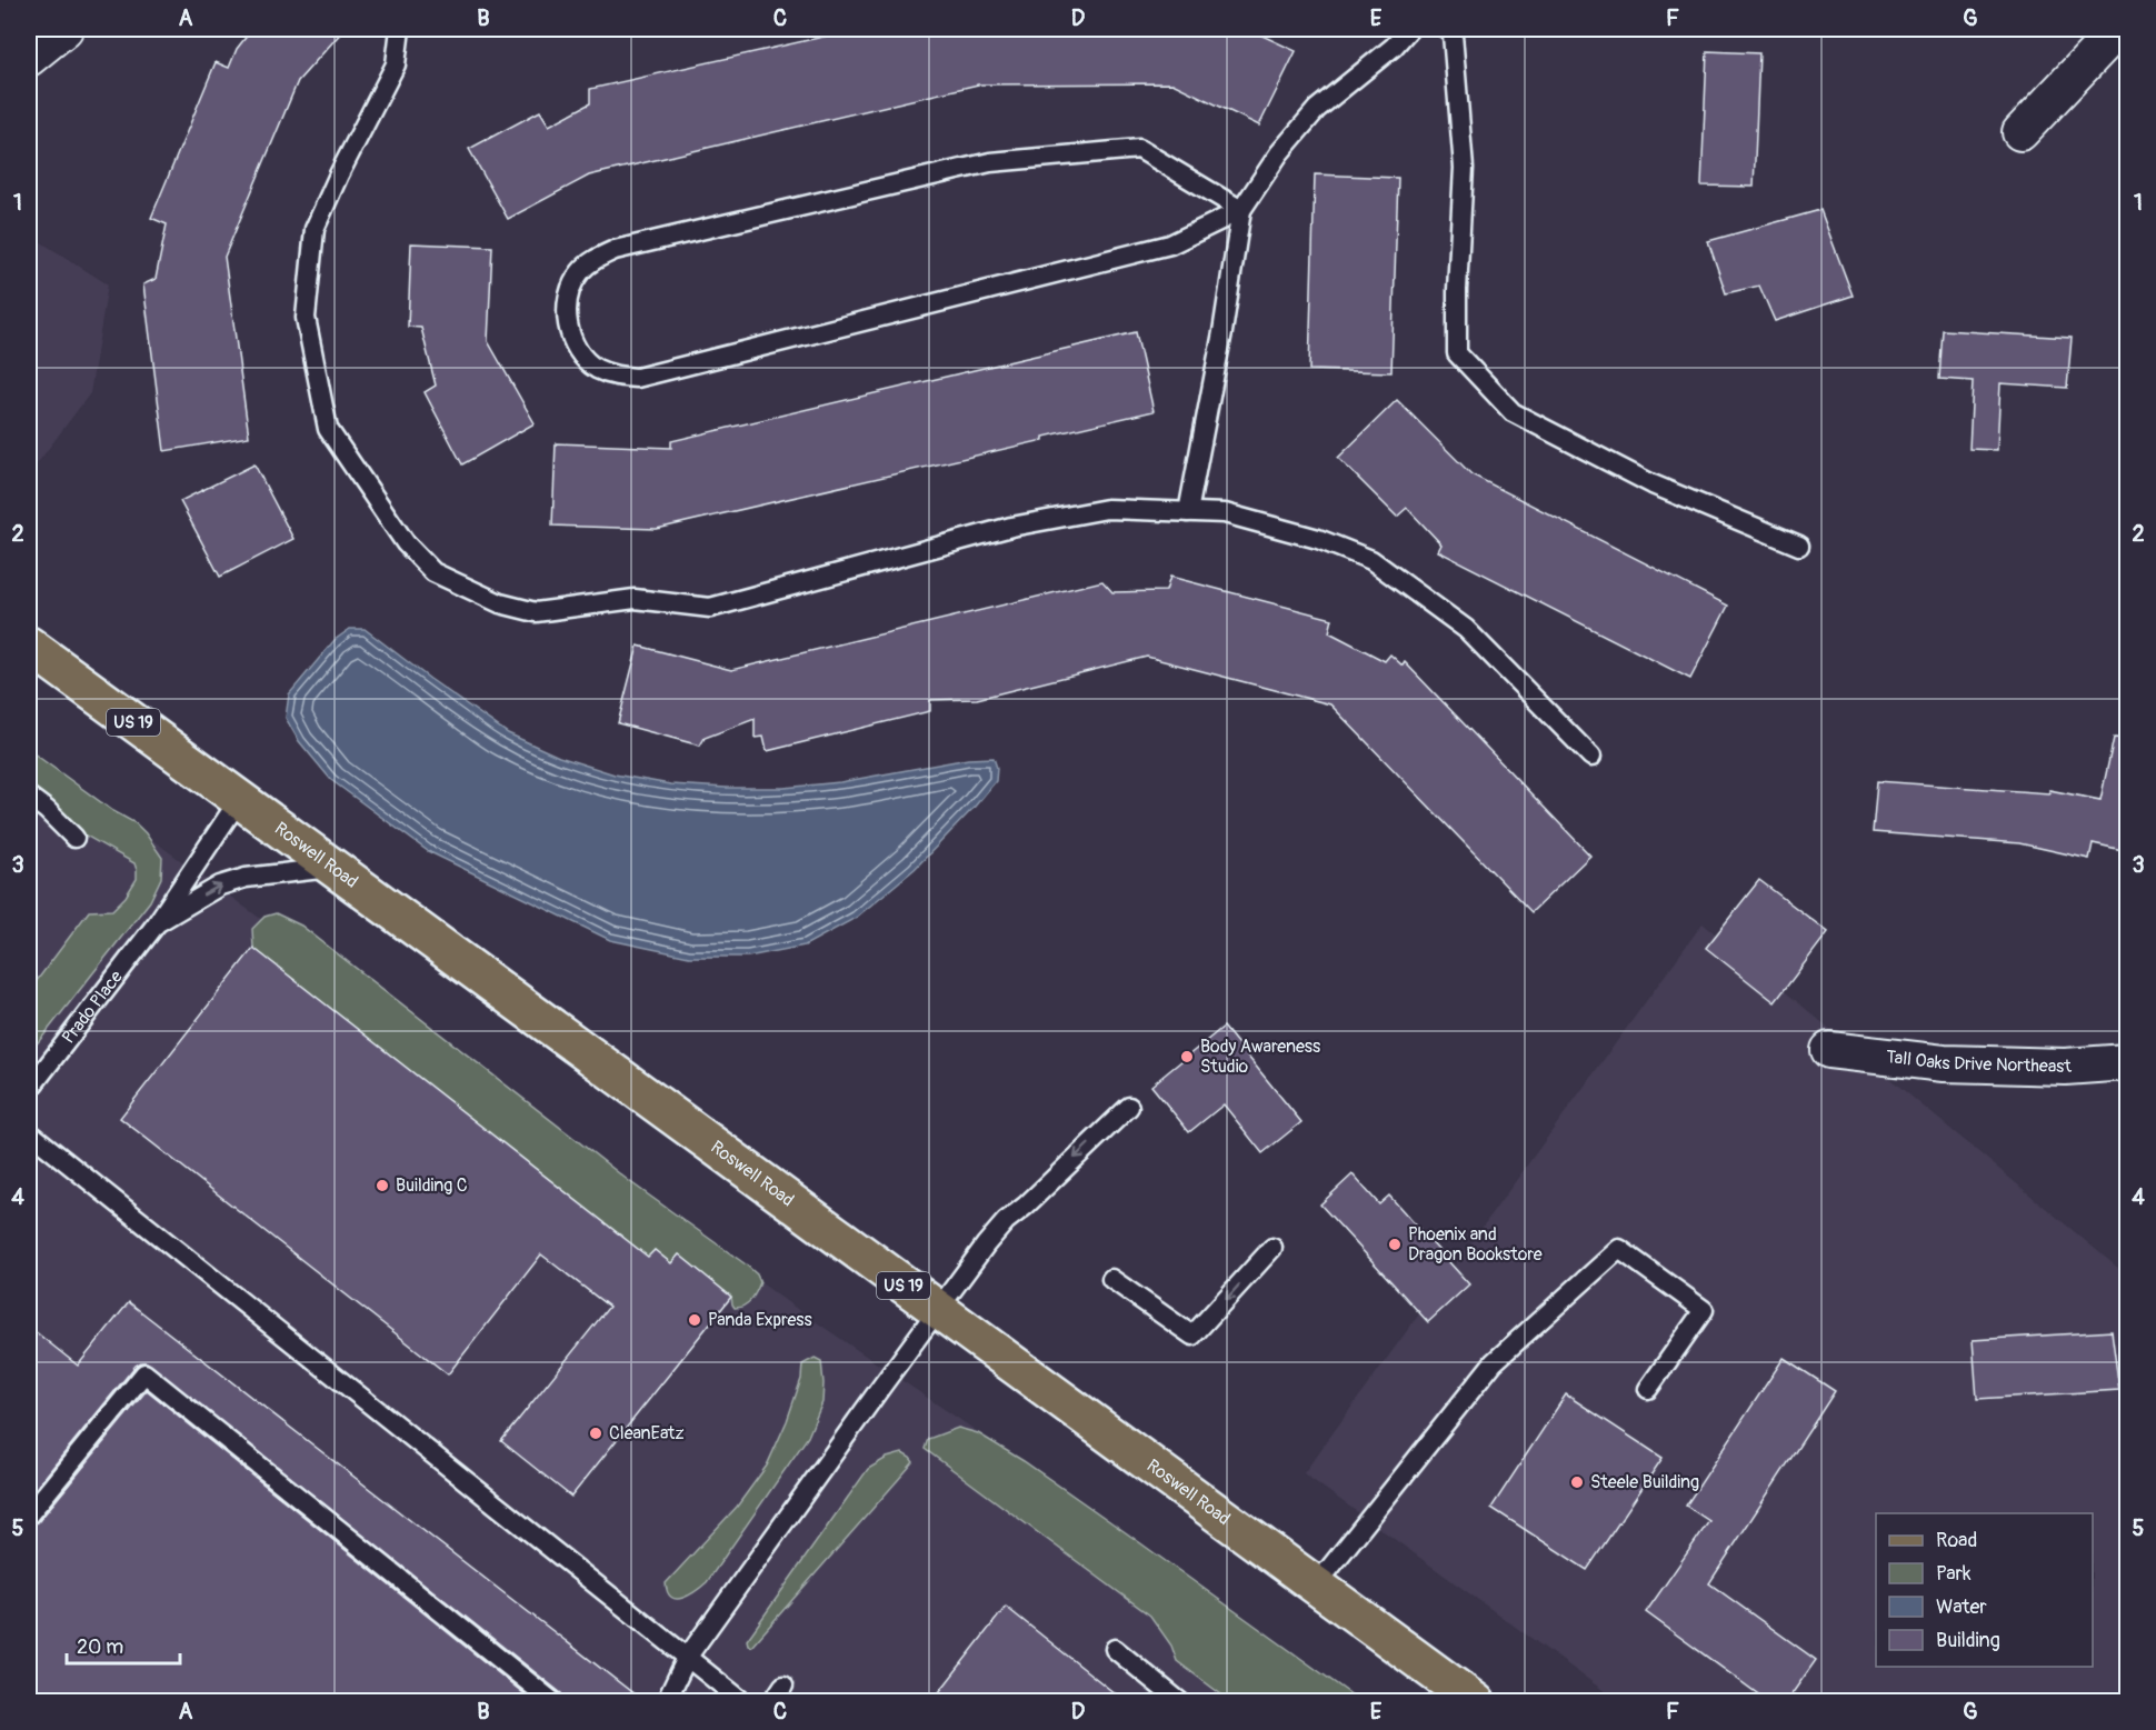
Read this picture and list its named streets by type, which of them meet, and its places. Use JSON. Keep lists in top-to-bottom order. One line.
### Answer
{"streets":{"main road":["US 19","Roswell Road"],"street":["Tall Oaks Drive Northeast"],"lane":["Prado Place"]},"crossings":[["Roswell Road","Prado Place"]],"places":["Body Awareness Studio","Building C","Phoenix and Dragon Bookstore","Panda Express","CleanEatz","Steele Building"],"legend":["Road","Park","Water","Building"],"scale_bar":"20 m","grid":{"columns":["A","B","C","D","E","F","G"],"rows":["1","2","3","4","5"]}}
